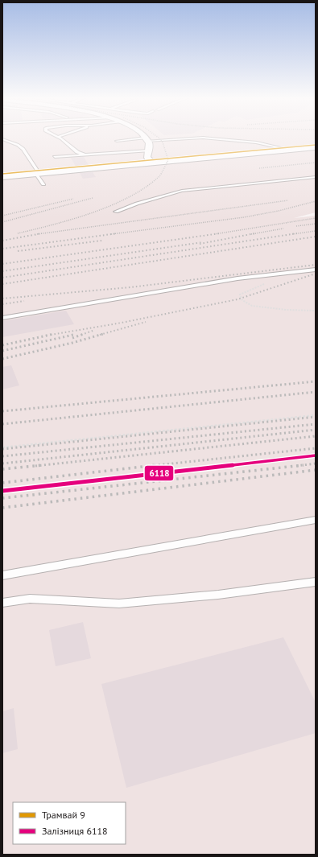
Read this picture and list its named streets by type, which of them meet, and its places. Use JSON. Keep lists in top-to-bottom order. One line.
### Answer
{"lines":["tram line 9","rail line 6118"],"legend":["Трамвай 9","Залізниця 6118"]}
